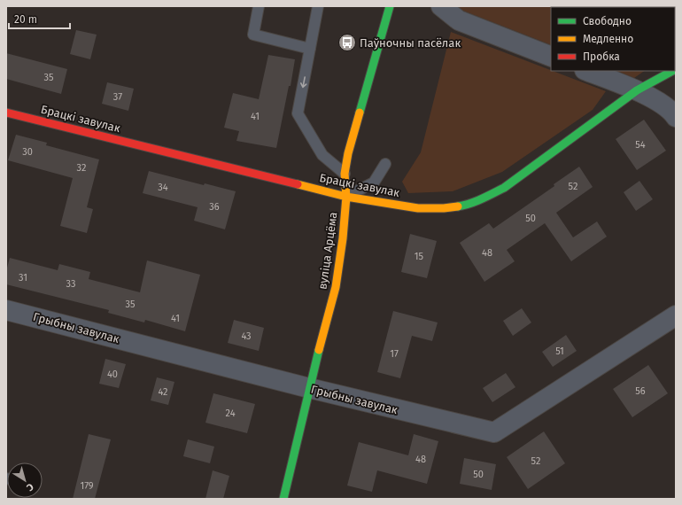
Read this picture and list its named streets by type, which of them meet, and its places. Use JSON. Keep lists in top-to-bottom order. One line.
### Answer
{"streets":{"street":["Брацкі завулак","вуліца Арцёма","Грыбны завулак"]},"crossings":[["Брацкі завулак","вуліца Арцёма"],["вуліца Арцёма","Грыбны завулак"]],"places":{"bus stop":["Паўночны пасёлак"]},"house_numbers":["35","37","41","54","30","32","52","34","36","50","48","15","31","33","35","41","43","51","17","40","56","42","24","48","52","50","179"],"legend":["Свободно","Медленно","Пробка"],"scale_bar":"20 m","north":"bottom right"}
